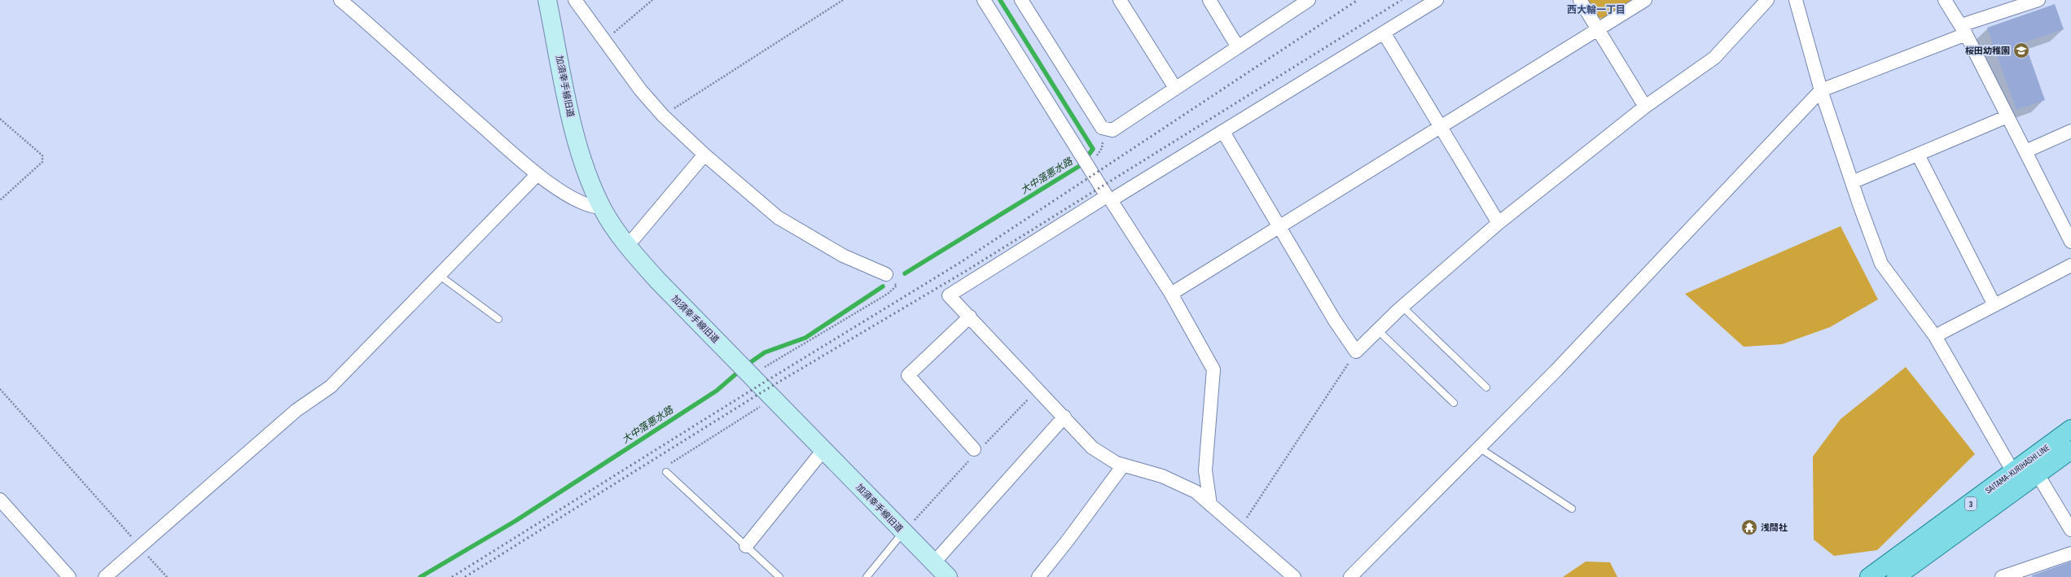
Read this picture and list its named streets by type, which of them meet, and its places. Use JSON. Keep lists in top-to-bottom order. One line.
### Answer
{"streets":{"main road":["SAITAMA-KURIHASHI LINE","3"],"street":["加須幸手線旧道"]},"districts":["西大輪一丁目"],"water":["大中落悪水路"],"places":{"school or university":["桜田幼稚園"],"temple":["浅間社"]}}
